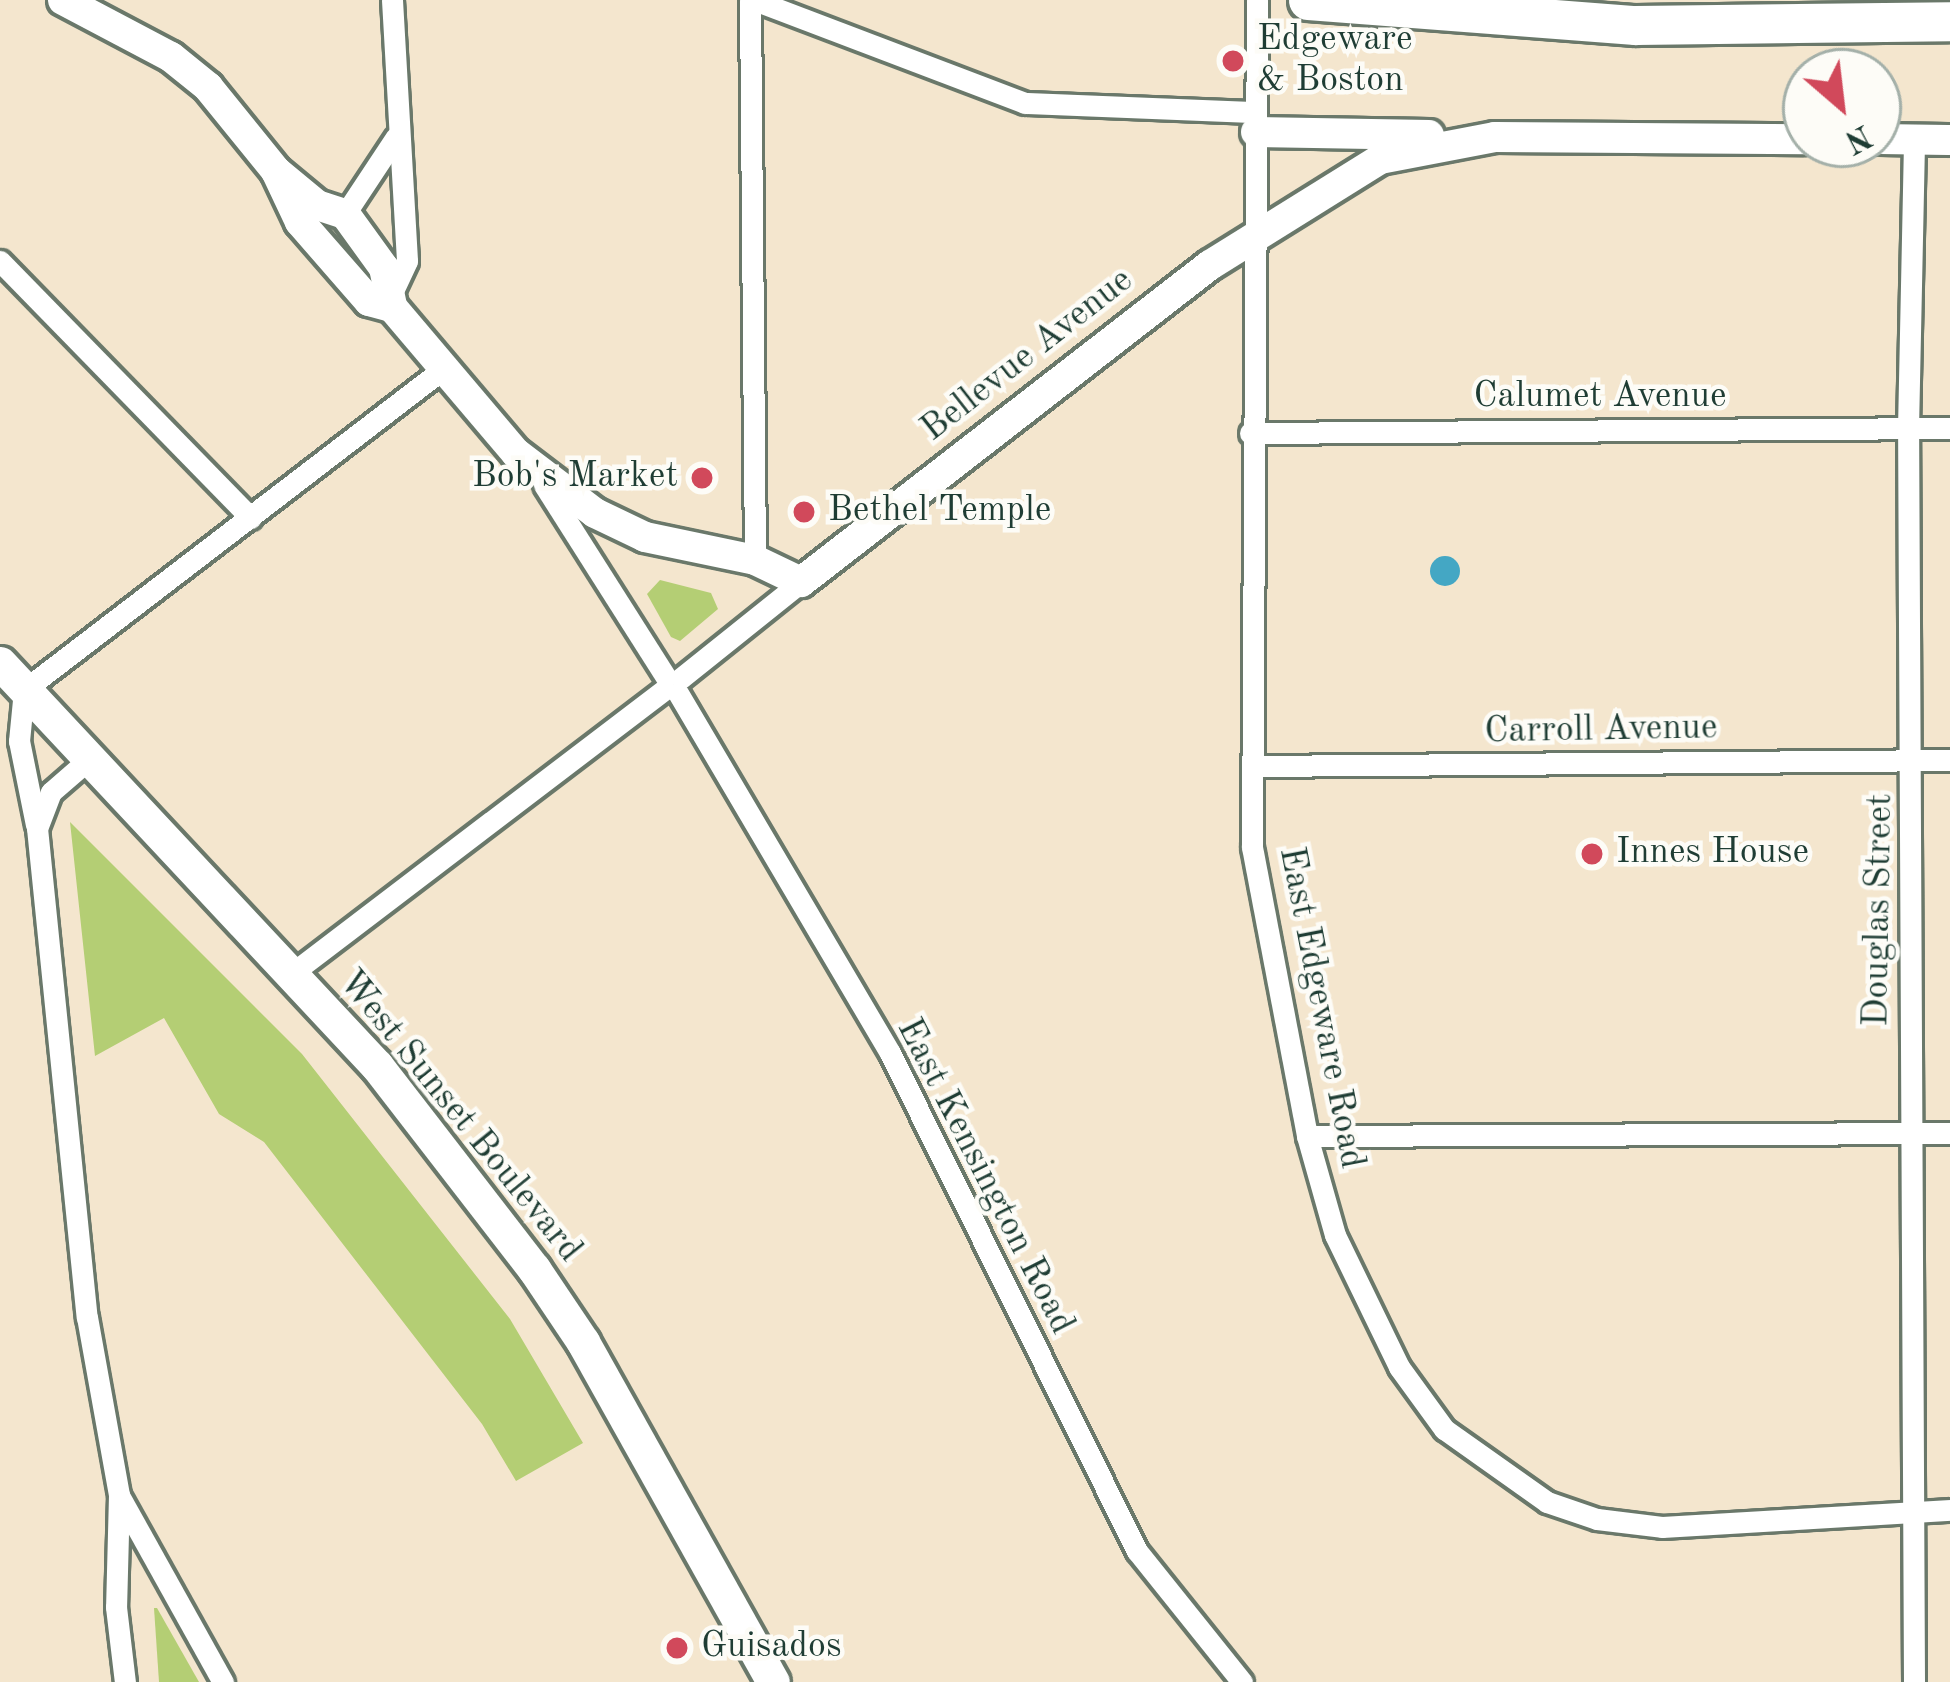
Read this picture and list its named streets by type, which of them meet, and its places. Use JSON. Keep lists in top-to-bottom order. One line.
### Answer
{"streets":{"main road":["West Sunset Boulevard"],"street":["Bellevue Avenue","Calumet Avenue","Carroll Avenue","Douglas Street","East Edgeware Road","East Kensington Road"]},"crossings":[["Bellevue Avenue","East Edgeware Road"],["Calumet Avenue","Douglas Street"],["Calumet Avenue","East Edgeware Road"],["Carroll Avenue","Douglas Street"],["Carroll Avenue","East Edgeware Road"],["Douglas Street","East Edgeware Road"]],"places":["Edgeware & Boston","Bob's Market","Bethel Temple","Innes House","Guisados"],"north":"bottom right"}
